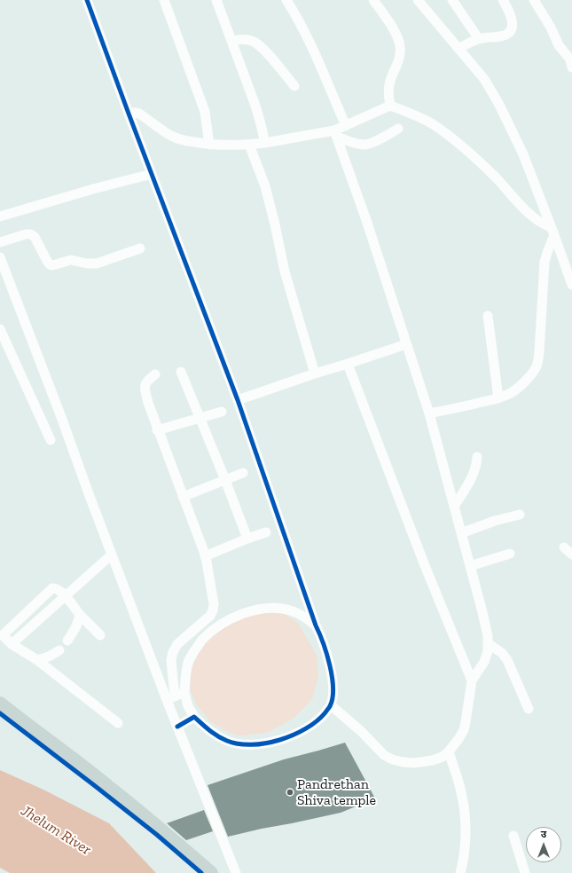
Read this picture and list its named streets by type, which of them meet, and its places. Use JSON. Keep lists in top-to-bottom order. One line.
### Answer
{"water":["Jhelum River"],"places":["Pandrethan Shiva temple"],"north":"top"}
